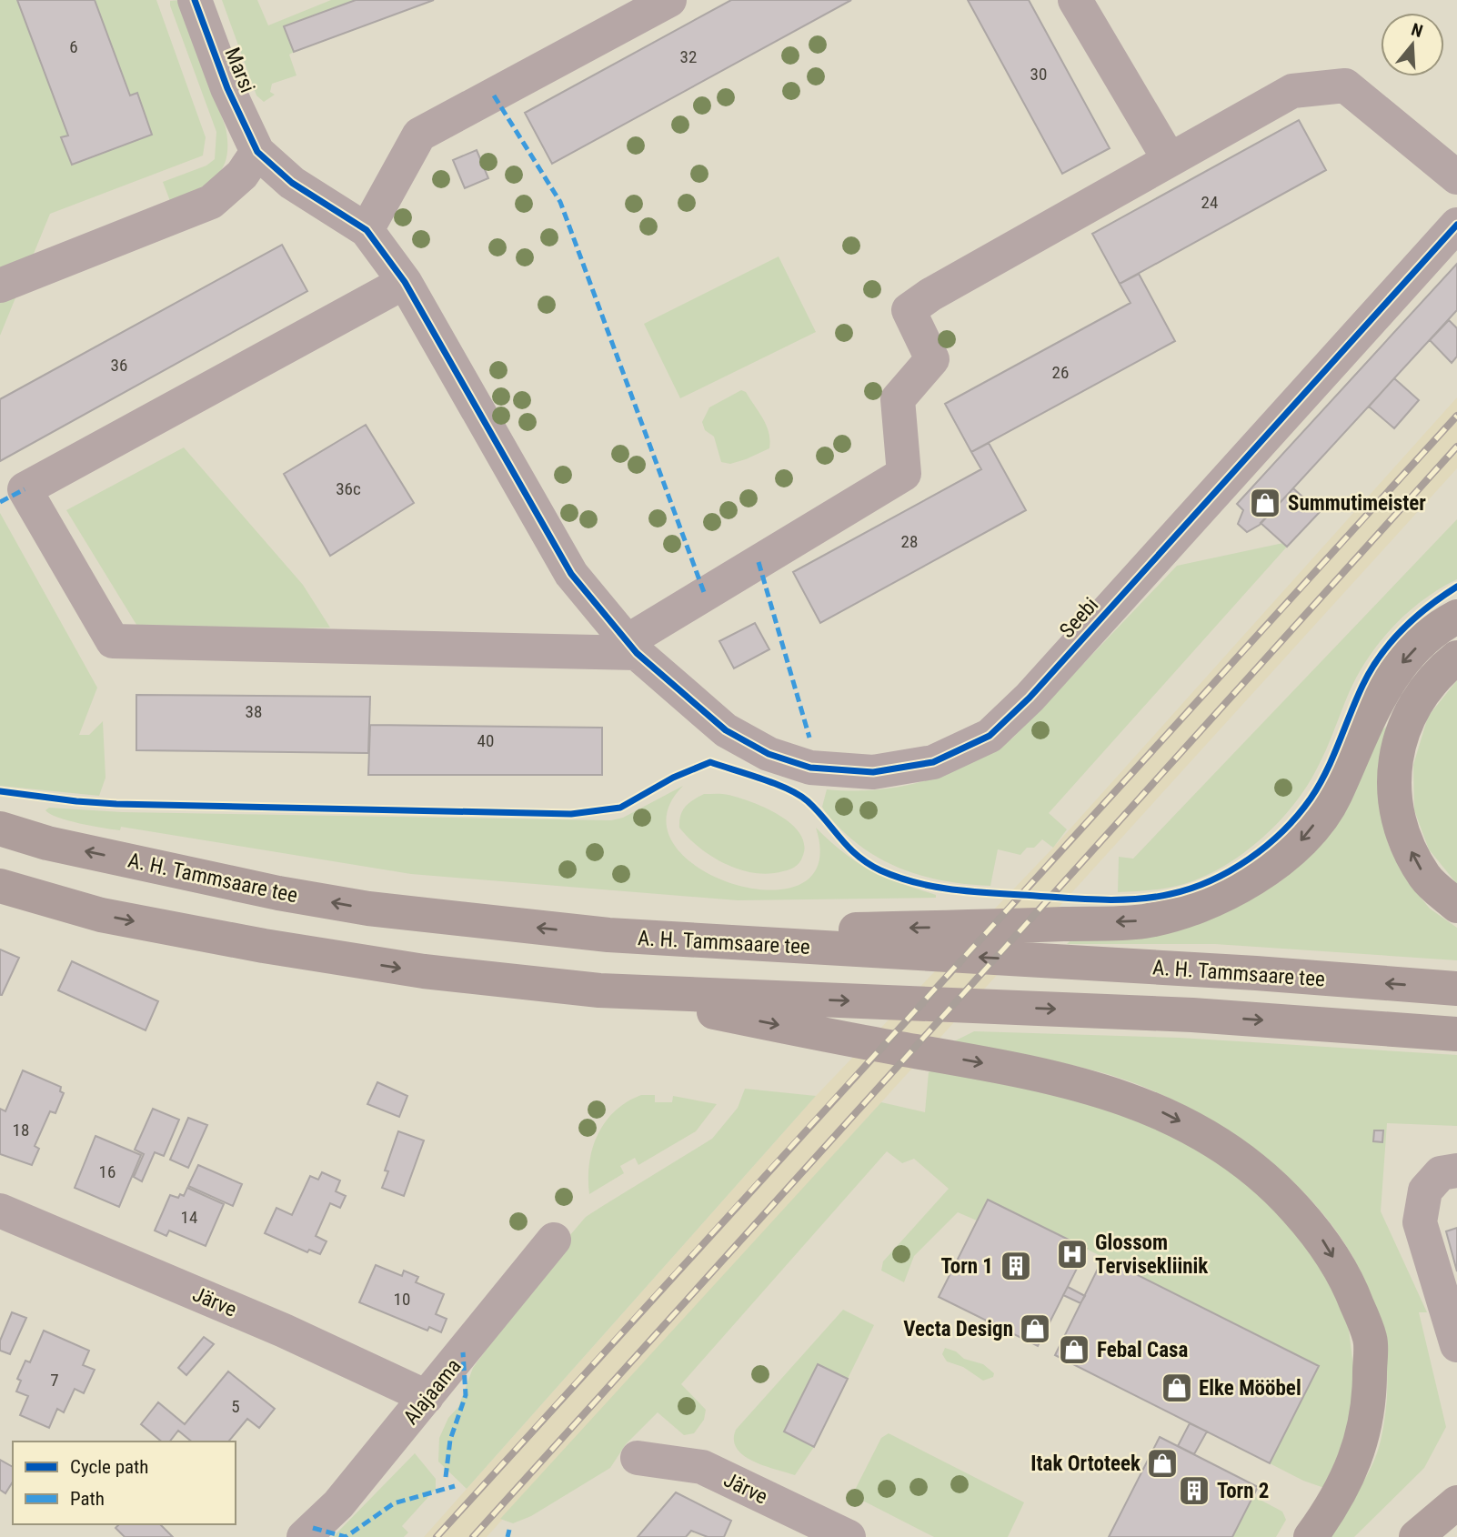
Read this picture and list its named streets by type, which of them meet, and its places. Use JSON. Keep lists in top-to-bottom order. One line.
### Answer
{"streets":{"main road":["A. H. Tammsaare tee"],"street":["Marsi","Seebi","Järve","Alajaama"]},"crossings":[["Järve","Alajaama"]],"places":{"shop":["Summutimeister","Vecta Design","Febal Casa","Elke Mööbel","Itak Ortoteek"],"hospital":["Glossom Tervisekliinik"],"building":["Torn 1","Torn 2"]},"house_numbers":["6","32","30","24","36","26","36c","28","38","40","18","16","14","10","7","5"],"legend":["Cycle path","Path"],"north":"top"}
